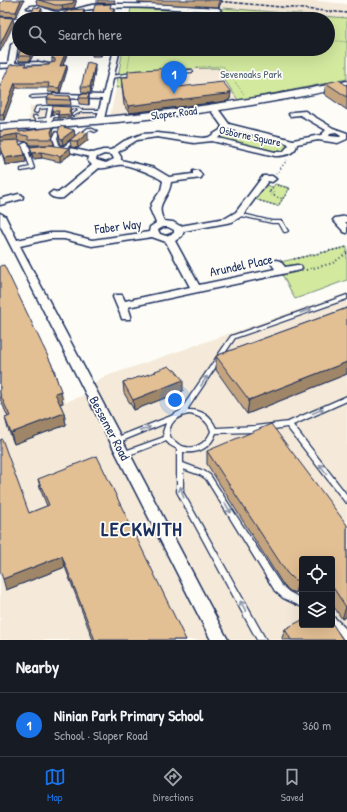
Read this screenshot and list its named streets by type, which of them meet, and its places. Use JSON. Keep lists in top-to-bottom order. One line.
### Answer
{"streets":{"street":["Sloper Road","Osborne Square","Faber Way","Arundel Place","Bessemer Road"]},"crossings":[["Faber Way","Bessemer Road"]],"districts":["LECKWITH"],"parks":["Sevenoaks Park"],"page":{"search":"Search here","pins":"1","heading":"Nearby","list":[{"mark":"1","name":"Ninian Park Primary School","note":"School · Sloper Road","value":"360 m"}],"nav":["Map","Directions","Saved"]}}
